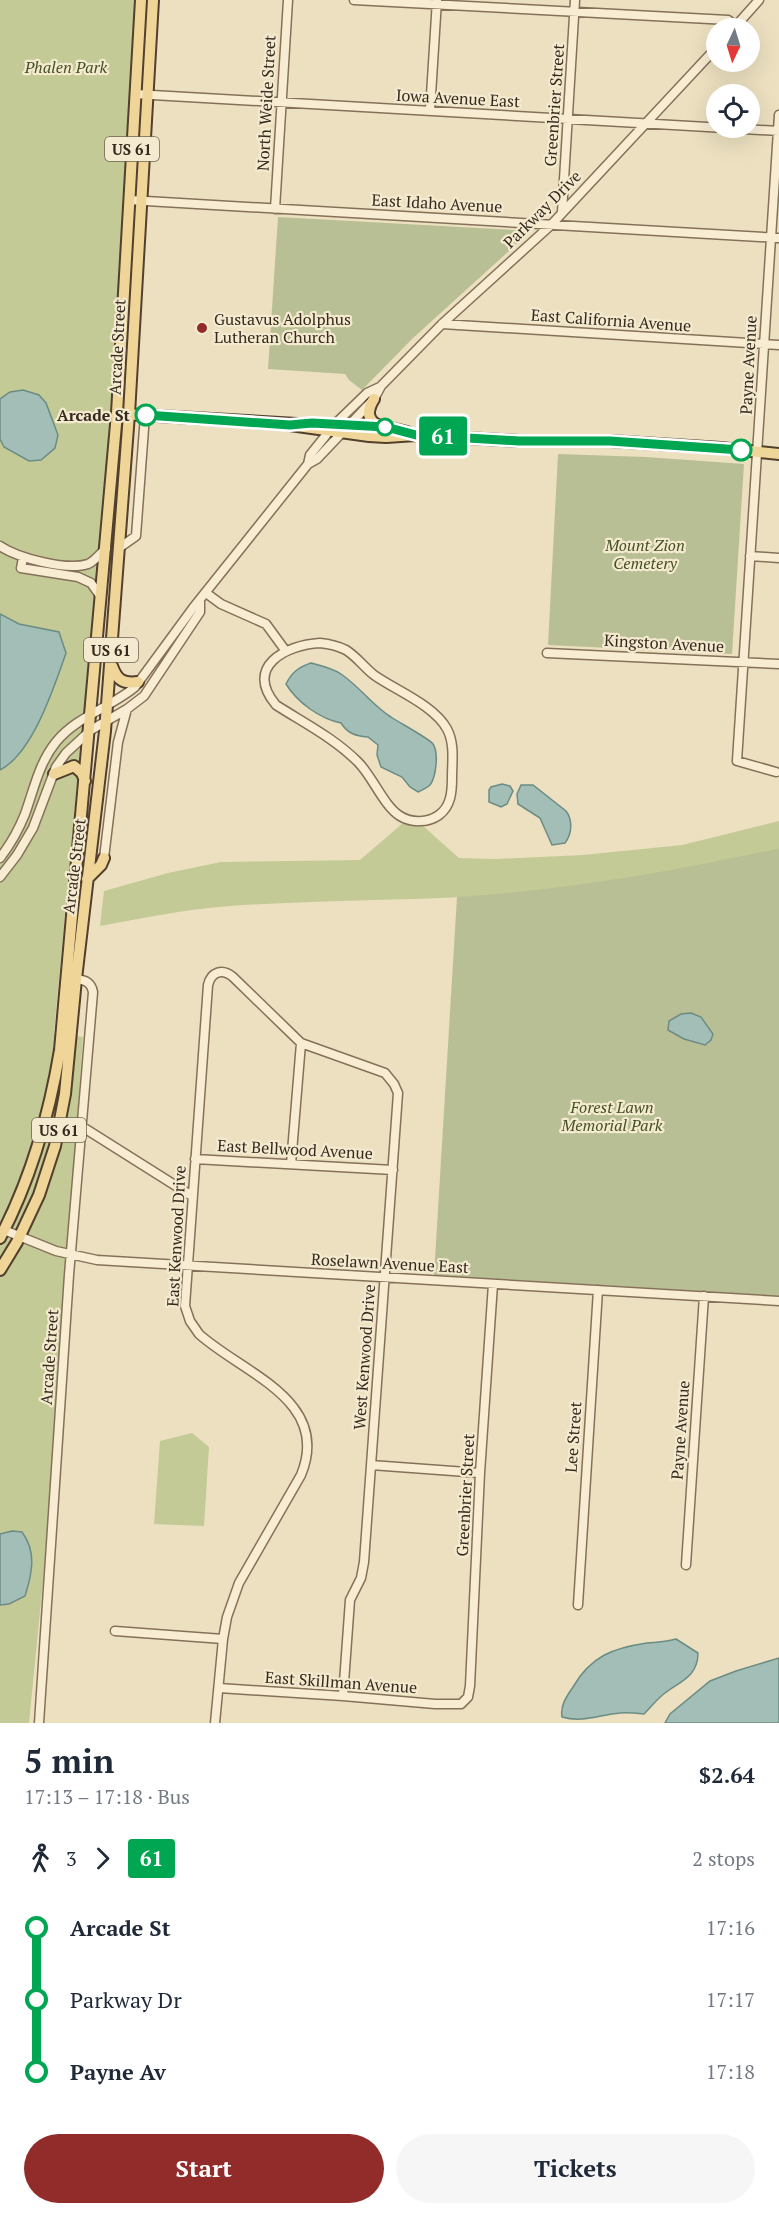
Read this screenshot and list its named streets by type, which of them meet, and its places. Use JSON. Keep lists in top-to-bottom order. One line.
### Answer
{"streets":{"main road":["US 61","Arcade Street"],"street":["Iowa Avenue East","North Weide Street","Greenbrier Street","East Idaho Avenue","Parkway Drive","East California Avenue","Payne Avenue","Kingston Avenue","East Bellwood Avenue","East Kenwood Drive","Roselawn Avenue East","West Kenwood Drive","Lee Street","East Skillman Avenue"]},"crossings":[["Iowa Avenue East","North Weide Street"],["Iowa Avenue East","Greenbrier Street"],["Iowa Avenue East","Parkway Drive"],["Iowa Avenue East","Arcade Street"],["Iowa Avenue East","Payne Avenue"],["North Weide Street","East Idaho Avenue"],["Greenbrier Street","Parkway Drive"],["Greenbrier Street","Roselawn Avenue East"],["Greenbrier Street","East Skillman Avenue"],["US 61","Arcade Street"],["US 61","Roselawn Avenue East"],["East Idaho Avenue","Parkway Drive"],["East Idaho Avenue","Arcade Street"],["East Idaho Avenue","Payne Avenue"],["Parkway Drive","East California Avenue"],["Parkway Drive","Arcade Street"],["East California Avenue","Payne Avenue"],["Arcade Street","Roselawn Avenue East"],["Payne Avenue","Kingston Avenue"],["Payne Avenue","Roselawn Avenue East"],["East Bellwood Avenue","East Kenwood Drive"],["East Bellwood Avenue","West Kenwood Drive"],["East Kenwood Drive","Roselawn Avenue East"],["East Kenwood Drive","West Kenwood Drive"],["East Kenwood Drive","East Skillman Avenue"],["Roselawn Avenue East","West Kenwood Drive"],["Roselawn Avenue East","Lee Street"],["West Kenwood Drive","East Skillman Avenue"]],"parks":["Phalen Park","Mount Zion Cemetery","Forest Lawn Memorial Park"],"places":["Gustavus Adolphus Lutheran Church","Arcade St"],"lines":["bus line 61"],"north":"bottom","page":{"on_map":"61","heading":["5 min","17:13 – 17:18 · Bus","$2.64"],"legs":["3","61","2 stops"],"list":[{"name":"Arcade St","value":"17:16"},{"name":"Parkway Dr","value":"17:17"},{"name":"Payne Av","value":"17:18"}],"buttons":["Start","Tickets"]}}
